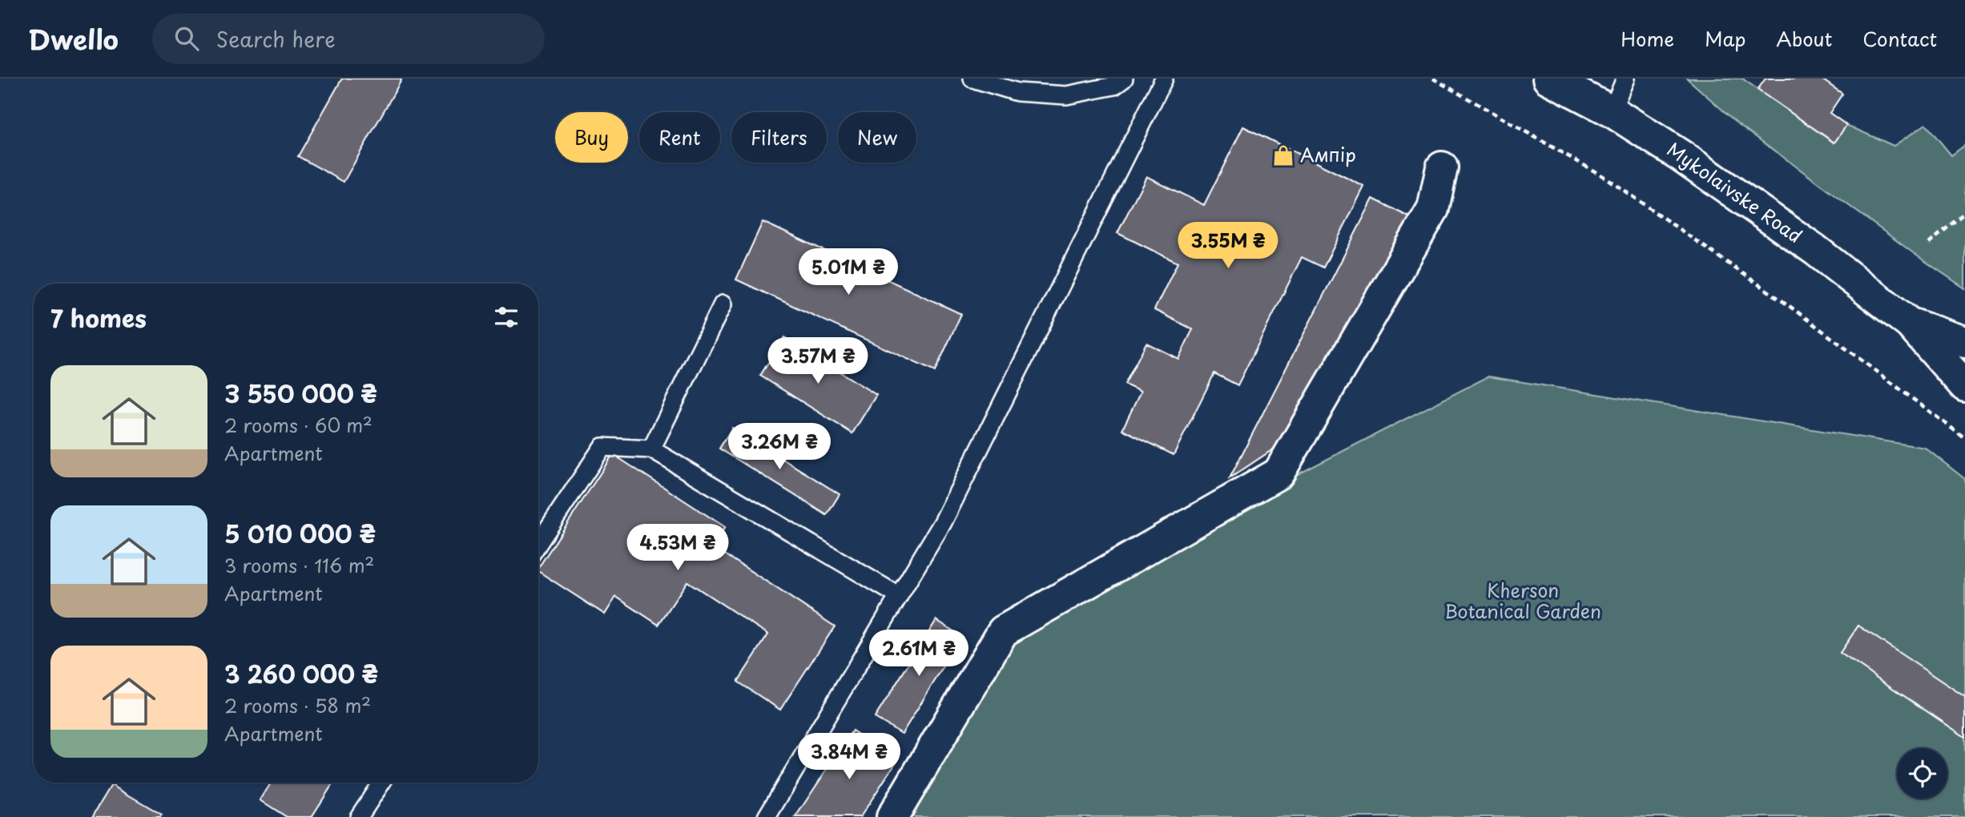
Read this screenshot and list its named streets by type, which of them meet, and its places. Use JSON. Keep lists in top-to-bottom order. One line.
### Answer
{"streets":{"street":["Mykolaivske Road"]},"parks":["Kherson Botanical Garden"],"places":{"shop":["Ампір"]},"page":{"header":"Dwello","search":"Search here","nav":["Home","Map","About","Contact"],"chip":["Buy","Rent","Filters","New"],"price":["3.55M ₴","5.01M ₴","3.57M ₴","3.26M ₴","4.53M ₴","2.61M ₴","3.84M ₴"],"heading":"7 homes","list":[{"name":"3 550 000 ₴","note":"2 rooms · 60 m² · Apartment"},{"name":"5 010 000 ₴","note":"3 rooms · 116 m² · Apartment"},{"name":"3 260 000 ₴","note":"2 rooms · 58 m² · Apartment"}]}}
